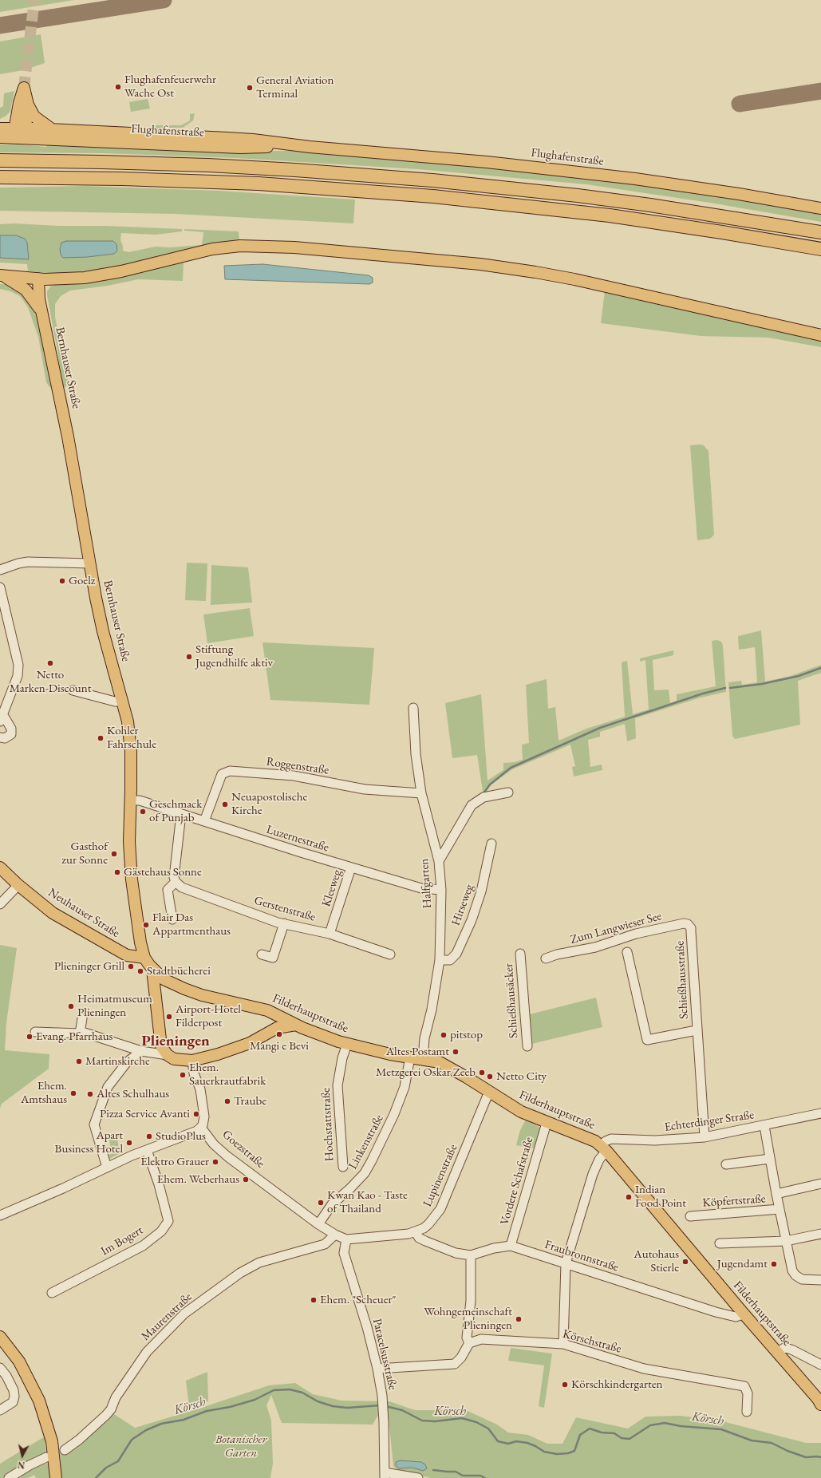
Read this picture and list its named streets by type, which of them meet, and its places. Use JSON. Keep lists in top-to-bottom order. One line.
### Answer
{"streets":{"main road":["Flughafenstraße","Bernhauser Straße","Neuhauser Straße","Filderhauptstraße"],"street":["Roggenstraße","Luzernestraße","Halfgarten","Kleeweg","Hirseweg","Gerstenstraße","Zum Langwieser See","Schießhausstraße","Schießhausäcker","Echterdinger Straße","Hochstattstraße","Linkenstraße","Goezstraße","Lupinenstraße","Vordere Schafstraße","Köpfertstraße","Im Bogert","Fraubronnstraße","Maurenstraße","Körschstraße","Paracelsusstraße"]},"crossings":[["Bernhauser Straße","Luzernestraße"],["Bernhauser Straße","Neuhauser Straße"],["Bernhauser Straße","Filderhauptstraße"],["Roggenstraße","Luzernestraße"],["Roggenstraße","Halfgarten"],["Luzernestraße","Halfgarten"],["Luzernestraße","Kleeweg"],["Halfgarten","Hirseweg"],["Halfgarten","Filderhauptstraße"],["Kleeweg","Gerstenstraße"],["Zum Langwieser See","Schießhausstraße"],["Schießhausstraße","Echterdinger Straße"],["Filderhauptstraße","Echterdinger Straße"],["Filderhauptstraße","Hochstattstraße"],["Filderhauptstraße","Linkenstraße"],["Filderhauptstraße","Lupinenstraße"],["Filderhauptstraße","Vordere Schafstraße"],["Filderhauptstraße","Fraubronnstraße"],["Echterdinger Straße","Köpfertstraße"],["Linkenstraße","Goezstraße"],["Goezstraße","Lupinenstraße"],["Goezstraße","Maurenstraße"],["Goezstraße","Paracelsusstraße"],["Lupinenstraße","Fraubronnstraße"],["Lupinenstraße","Paracelsusstraße"],["Vordere Schafstraße","Fraubronnstraße"]],"districts":["Plieningen"],"water":["Körsch"],"parks":["Botanischer Garten"],"places":["Flughafenfeuerwehr Wache Ost","General Aviation Terminal","Goelz","Stiftung Jugendhilfe aktiv","Netto Marken-Discount","Kohler Fahrschule","Neuapostolische Kirche","Geschmack of Punjab","Gasthof zur Sonne","Gästehaus Sonne","Flair Das Appartmenthaus","Plieninger Grill","Stadtbücherei","Heimatmuseum Plieningen","Airport-Hotel Filderpost","Mangi e Bevi","pitstop","Evang. Pfarrhaus","Altes Postamt","Martinskirche","Metzgerei Oskar Zeeb","Ehem. Sauerkrautfabrik","Netto City","Ehem. Amtshaus","Altes Schulhaus","Traube","Pizza Service Avanti","StudioPlus","Apart Business Hotel","Elektro Grauer","Ehem. Weberhaus","Indian Food Point","Kwan Kao - Taste of Thailand","Autohaus Stierle","Jugendamt","Ehem. \"Scheuer\"","Wohngemeinschaft Plieningen","Körschkindergarten"],"north":"bottom"}
